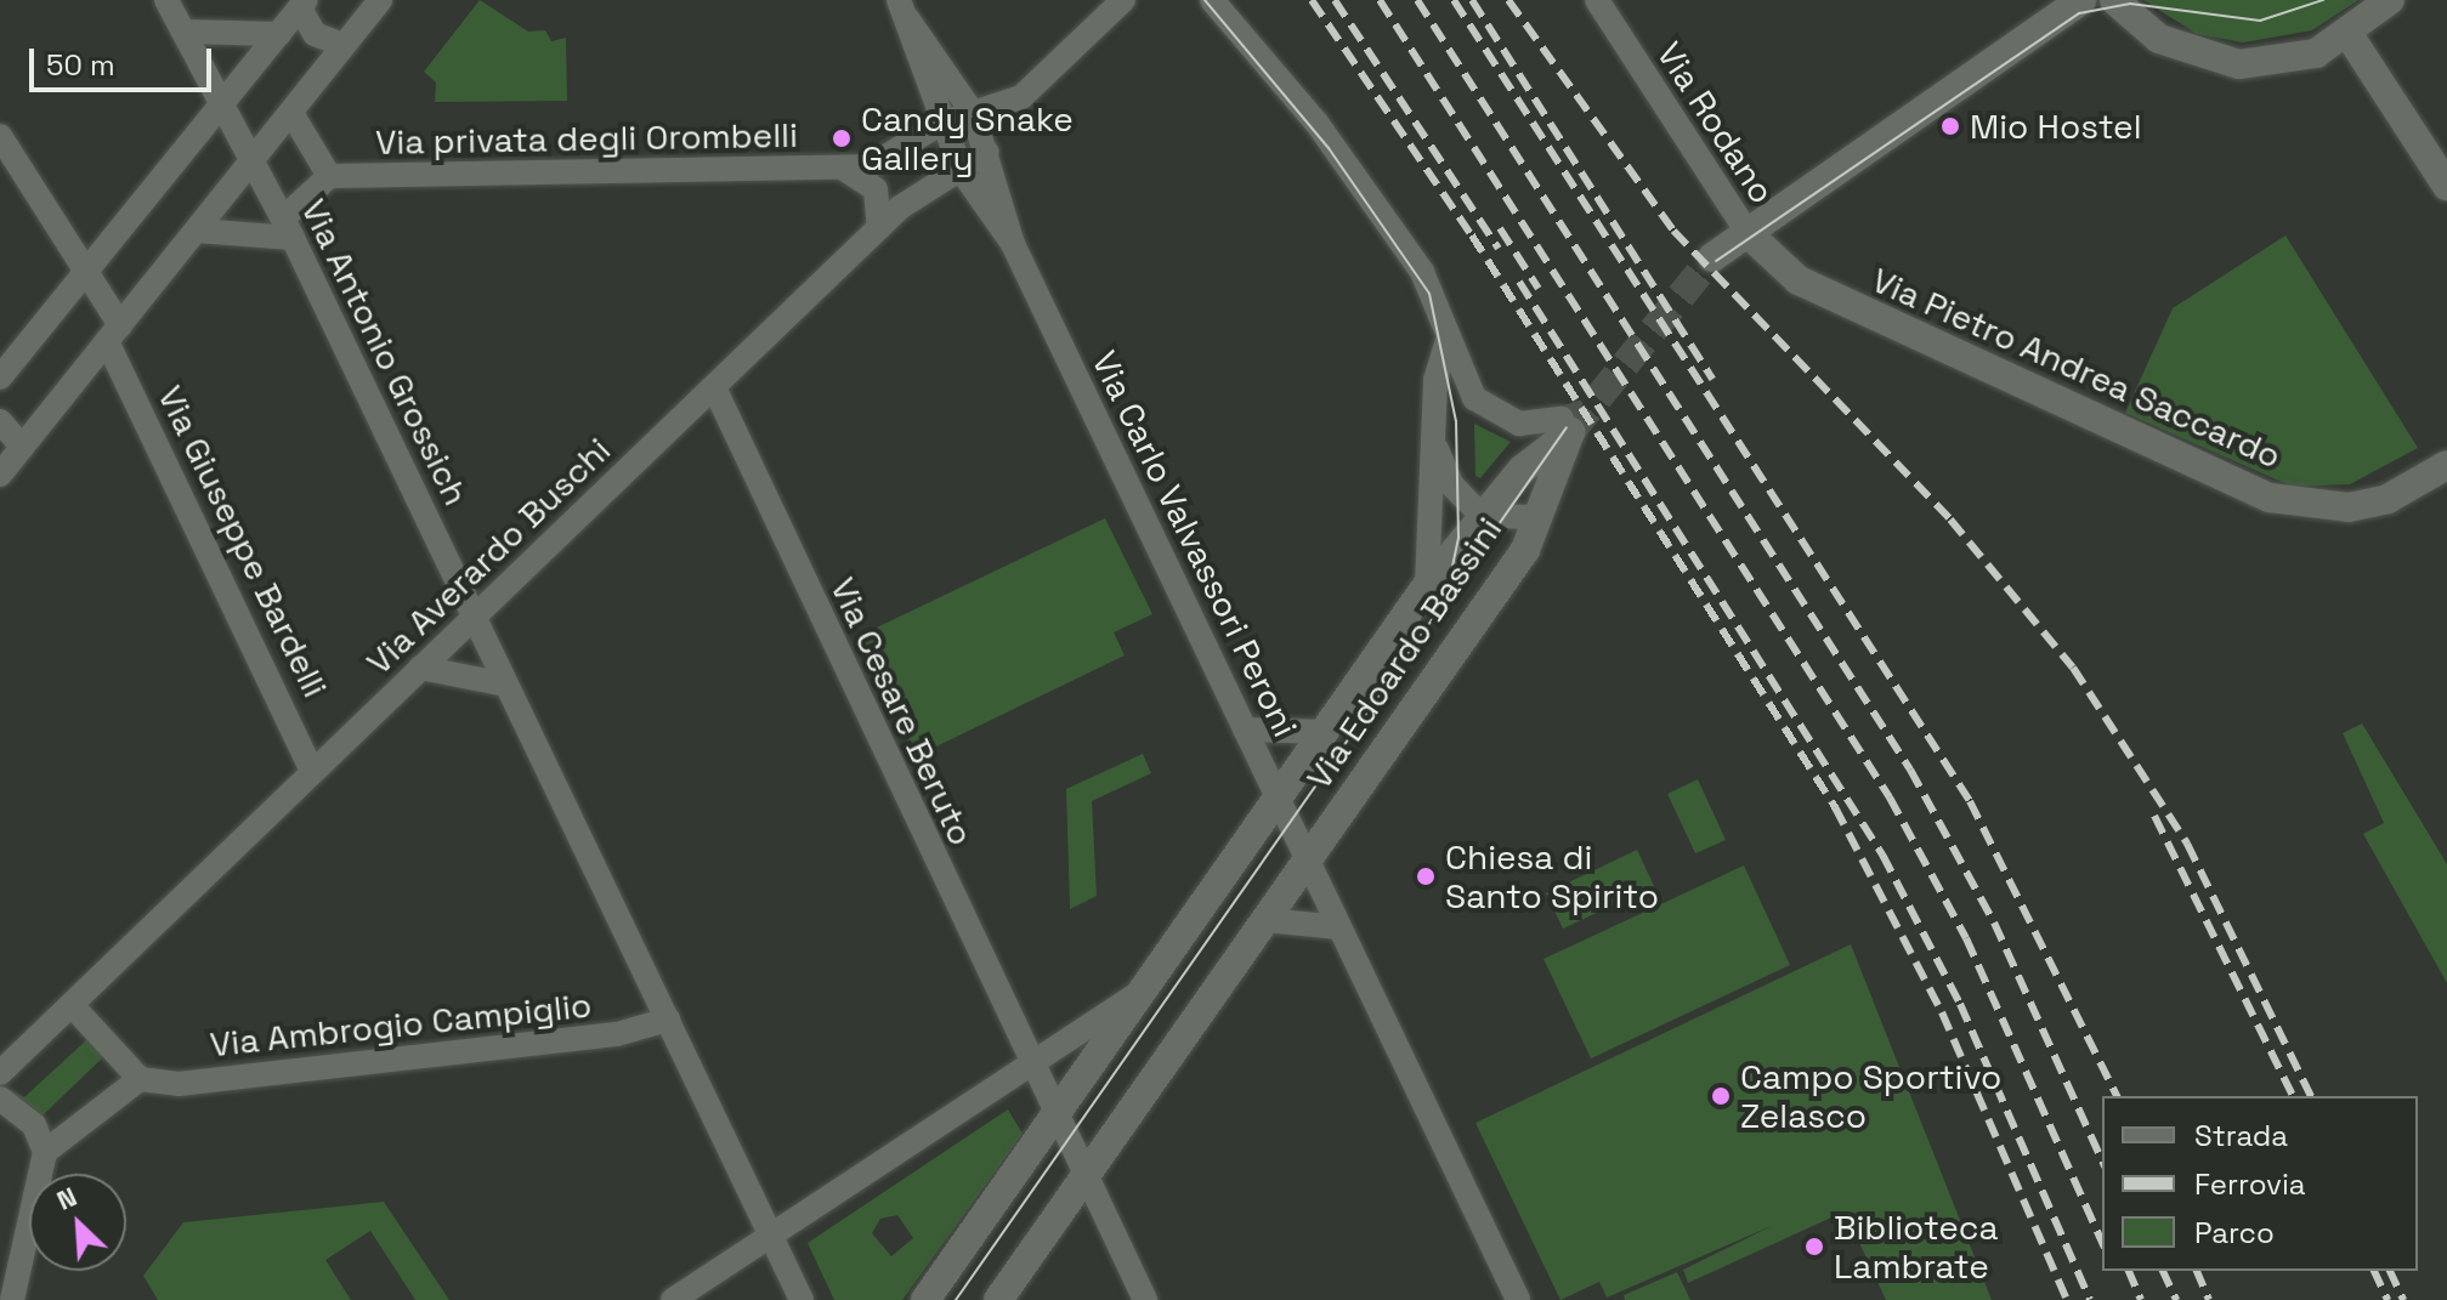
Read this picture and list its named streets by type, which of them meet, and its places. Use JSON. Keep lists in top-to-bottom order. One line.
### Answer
{"streets":{"street":["Via Rodano","Via privata degli Orombelli","Via Antonio Grossich","Via Pietro Andrea Saccardo","Via Giuseppe Bardelli","Via Carlo Valvassori Peroni","Via Averardo Buschi","Via Edoardo Bassini","Via Cesare Beruto","Via Ambrogio Campiglio"]},"crossings":[["Via Rodano","Via Pietro Andrea Saccardo"],["Via privata degli Orombelli","Via Carlo Valvassori Peroni"],["Via privata degli Orombelli","Via Averardo Buschi"],["Via Antonio Grossich","Via Averardo Buschi"],["Via Antonio Grossich","Via Edoardo Bassini"],["Via Antonio Grossich","Via Ambrogio Campiglio"],["Via Giuseppe Bardelli","Via Averardo Buschi"],["Via Carlo Valvassori Peroni","Via Averardo Buschi"],["Via Carlo Valvassori Peroni","Via Edoardo Bassini"],["Via Averardo Buschi","Via Cesare Beruto"],["Via Edoardo Bassini","Via Cesare Beruto"]],"places":["Mio Hostel","Candy Snake Gallery","Chiesa di Santo Spirito","Campo Sportivo Zelasco","Biblioteca Lambrate"],"legend":["Strada","Ferrovia","Parco"],"scale_bar":"50 m","north":"top left"}
